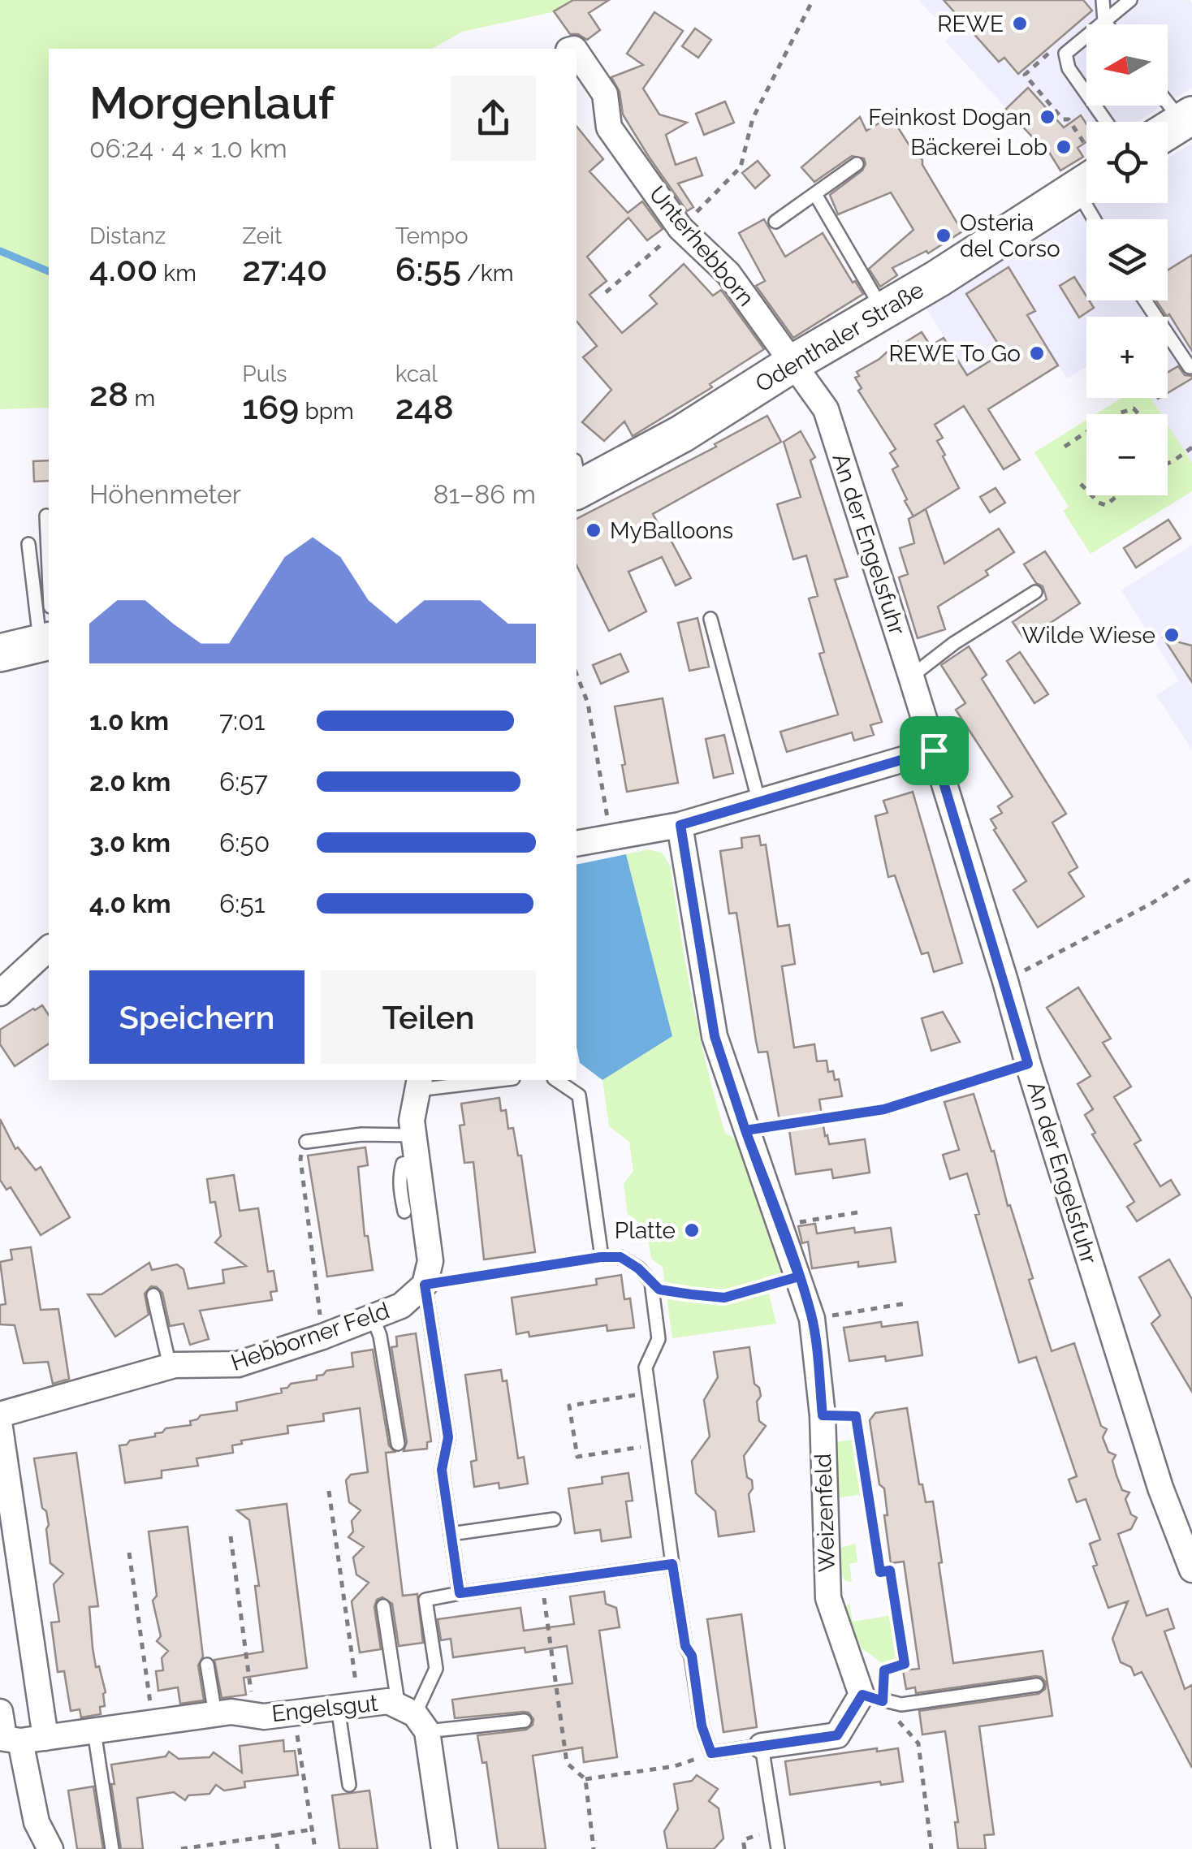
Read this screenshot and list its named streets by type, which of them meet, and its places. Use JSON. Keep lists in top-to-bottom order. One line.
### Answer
{"streets":{"main road":["Odenthaler Straße"],"street":["Unterhebborn","An der Engelsfuhr","Hebborner Feld","Weizenfeld","Engelsgut"]},"crossings":[["Unterhebborn","Odenthaler Straße"],["Unterhebborn","An der Engelsfuhr"],["Odenthaler Straße","An der Engelsfuhr"]],"places":["REWE","Feinkost Dogan","Bäckerei Lob","Osteria del Corso","REWE To Go","MyBalloons","Wilde Wiese","Platte"],"north":"left","page":{"map_buttons":["+","−"],"heading":["Morgenlauf","06:24 · 4 × 1.0 km"],"stats":[["Distanz","4.00 km"],["Zeit","27:40"],["Tempo","6:55 /km"],["28 m"],["Puls","169 bpm"],["kcal","248"]],"chart":["Höhenmeter","81–86 m"],"list":[{"name":"1.0 km","note":"7:01"},{"name":"2.0 km","note":"6:57"},{"name":"3.0 km","note":"6:50"},{"name":"4.0 km","note":"6:51"}],"buttons":["Speichern","Teilen"]}}
